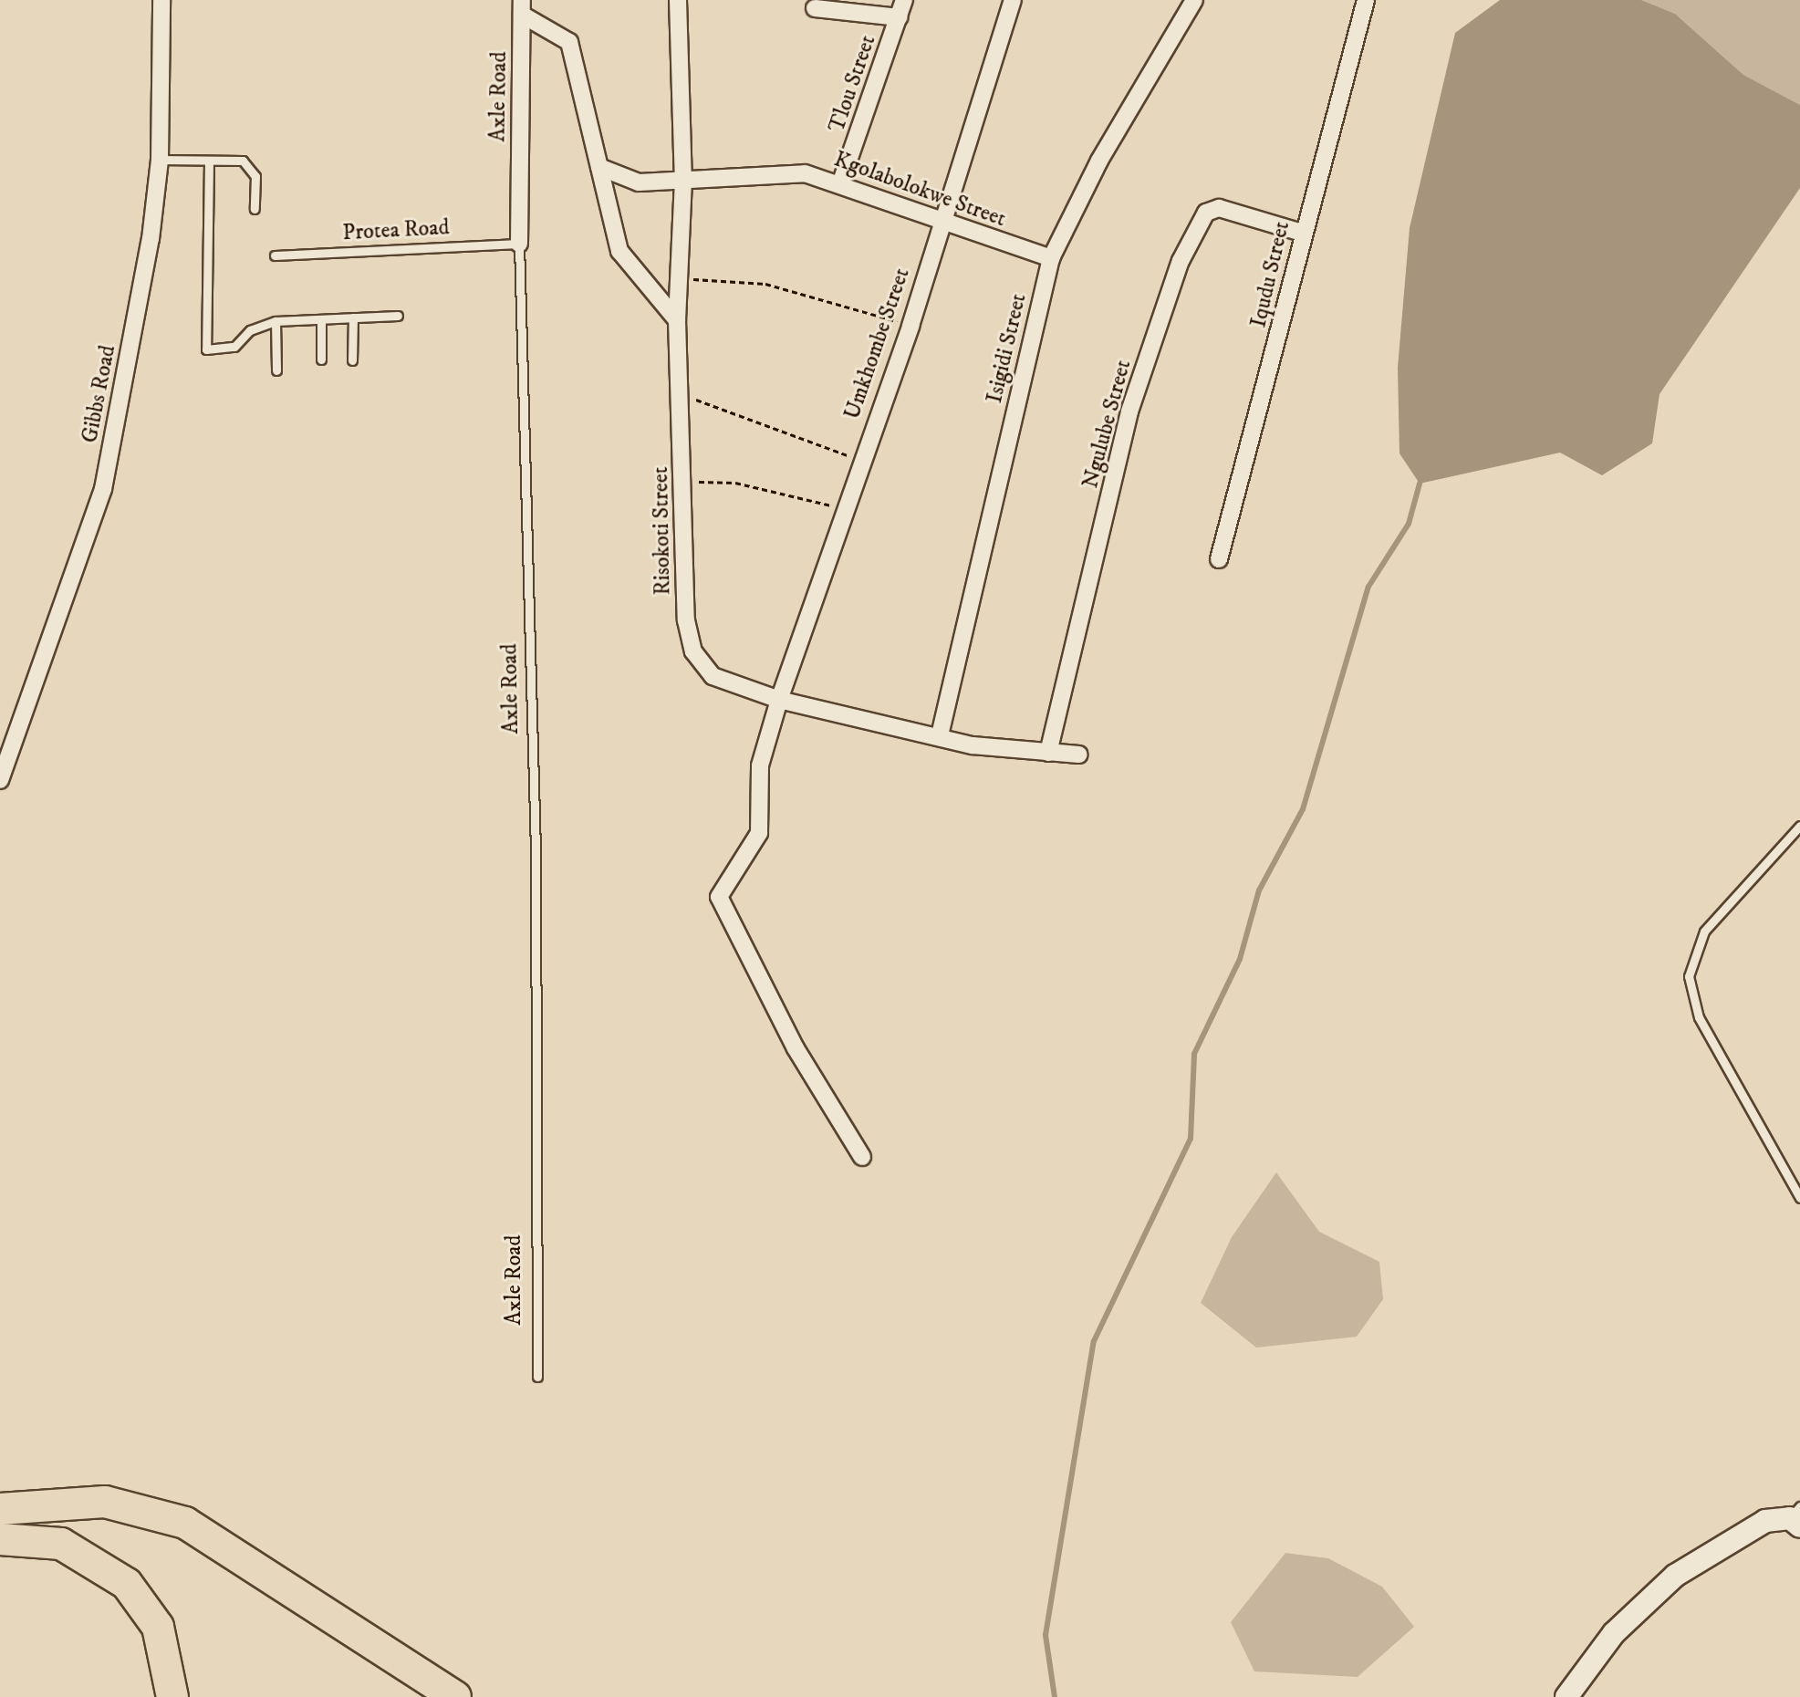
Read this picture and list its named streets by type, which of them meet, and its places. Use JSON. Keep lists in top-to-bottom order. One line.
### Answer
{"streets":{"street":["Tlou Street","Axle Road","Kgolabolokwe Street","Iqudu Street","Umkhombe Street","Isigidi Street","Gibbs Road","Ngulube Street","Risokoti Street"],"lane":["Protea Road"]},"crossings":[["Tlou Street","Kgolabolokwe Street"],["Axle Road","Protea Road"],["Kgolabolokwe Street","Umkhombe Street"],["Kgolabolokwe Street","Isigidi Street"],["Kgolabolokwe Street","Risokoti Street"],["Iqudu Street","Ngulube Street"],["Umkhombe Street","Risokoti Street"],["Isigidi Street","Risokoti Street"],["Ngulube Street","Risokoti Street"]]}
